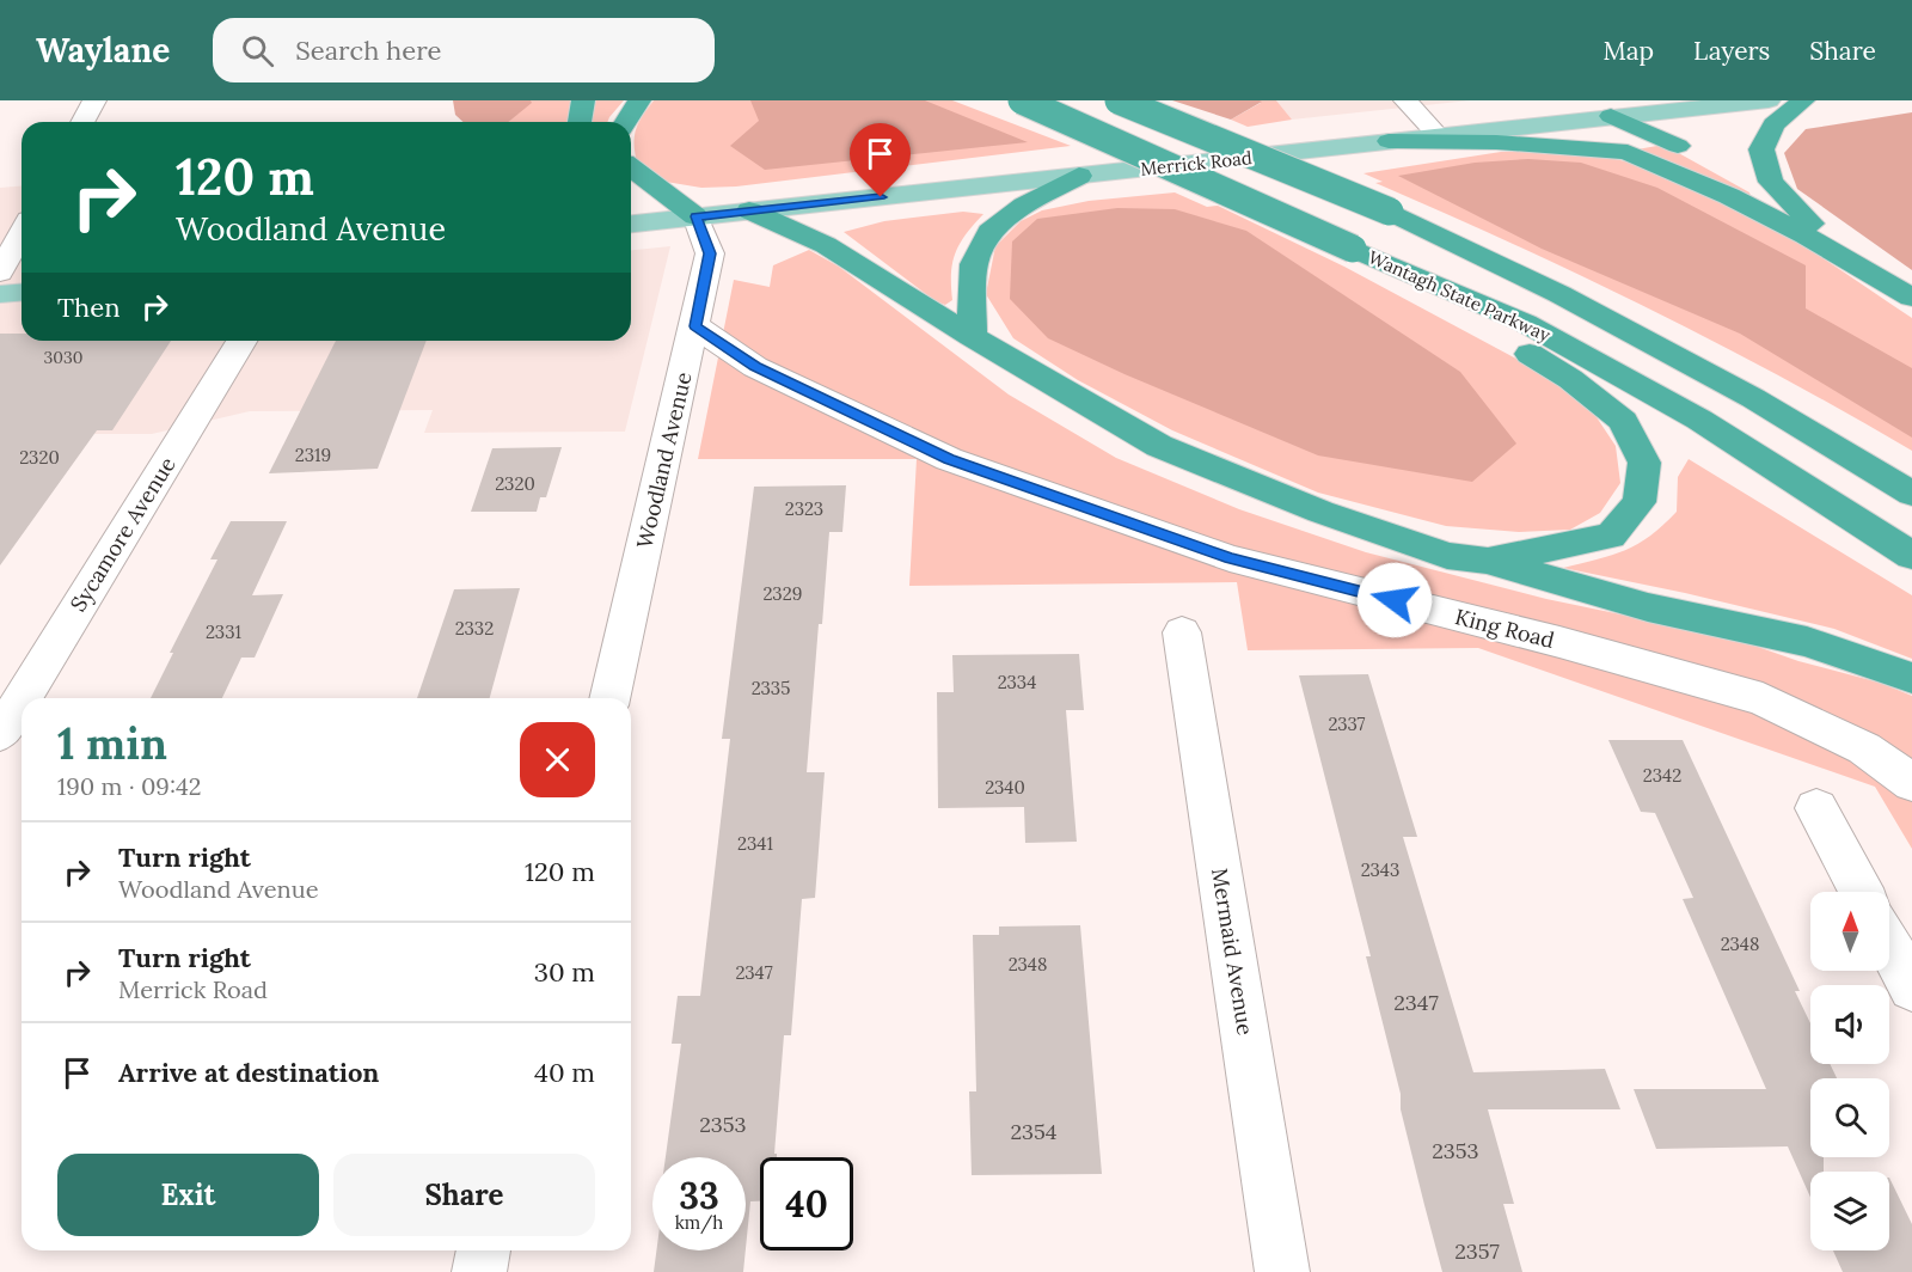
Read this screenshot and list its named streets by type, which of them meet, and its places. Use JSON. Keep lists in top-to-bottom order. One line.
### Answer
{"streets":{"highway":["Wantagh State Parkway"],"main road":["Merrick Road"],"street":["Woodland Avenue","Sycamore Avenue","King Road","Mermaid Avenue"]},"crossings":[["Merrick Road","Woodland Avenue"],["Woodland Avenue","King Road"]],"house_numbers":["3030","2319","2320","2320","2323","2329","2332","2331","2334","2335","2337","2342","2340","2341","2343","2348","2348","2347","2347","2353","2354","2353","2357"],"north":"top","page":{"header":"Waylane","search":"Search here","nav":["Map","Layers","Share"],"turn":["120 m","Woodland Avenue"],"then":"Then","heading":["1 min","190 m · 09:42"],"list":[{"name":"Turn right","note":"Woodland Avenue","value":"120 m"},{"name":"Turn right","note":"Merrick Road","value":"30 m"},{"name":"Arrive at destination","value":"40 m"}],"buttons":["Exit","Share"],"speed":"33 km/h","limit":"40"}}
